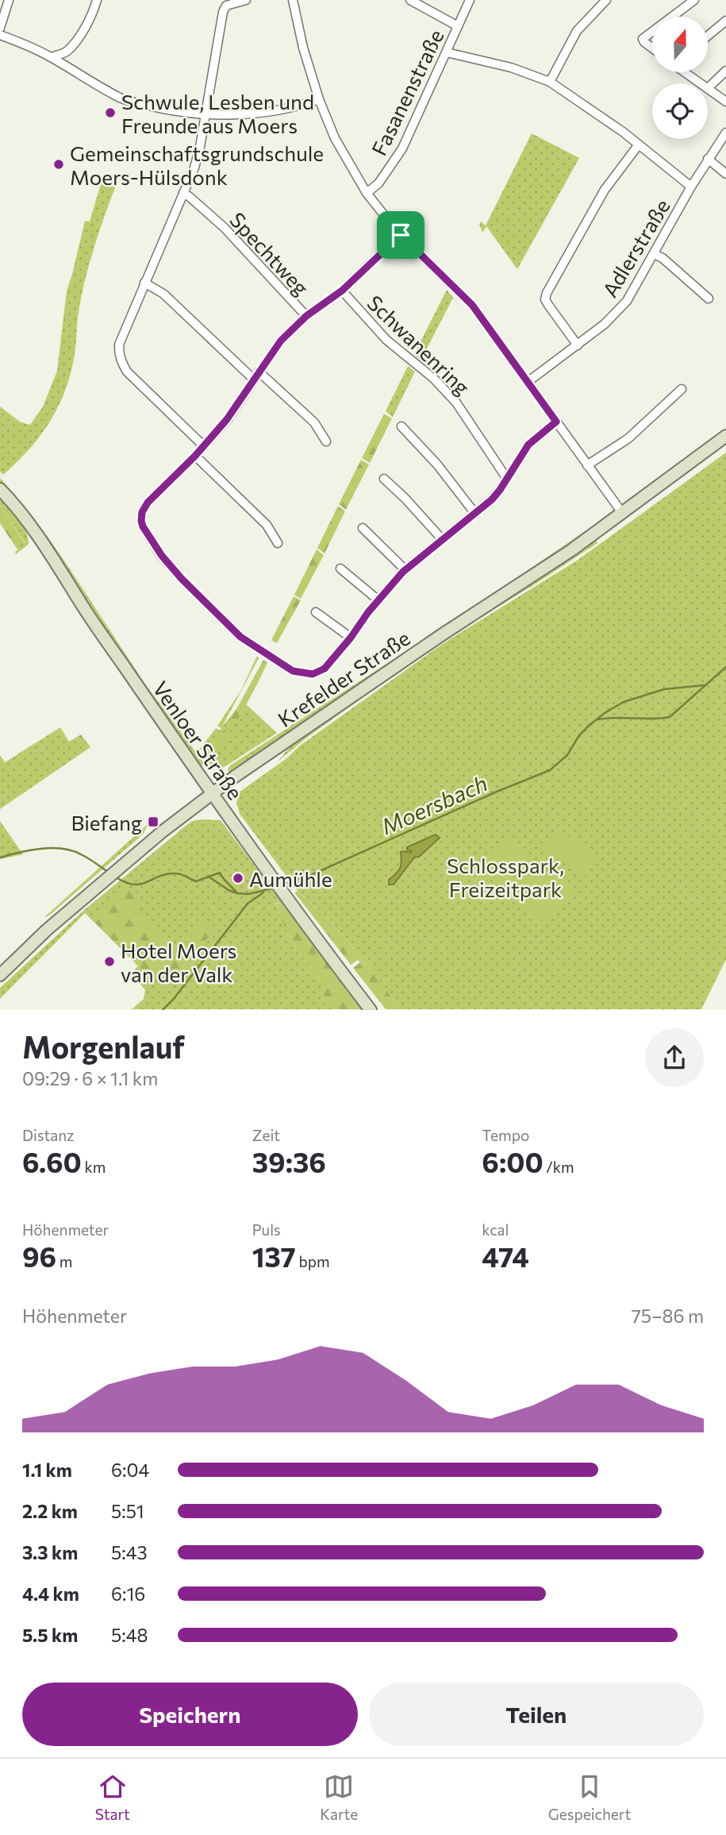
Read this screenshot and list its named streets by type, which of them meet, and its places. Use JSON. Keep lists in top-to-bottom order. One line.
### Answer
{"streets":{"main road":["Krefelder Straße","Venloer Straße"],"street":["Fasanenstraße","Adlerstraße","Spechtweg","Schwanenring"]},"crossings":[["Spechtweg","Schwanenring"],["Krefelder Straße","Venloer Straße"]],"water":["Moersbach"],"parks":["Schlosspark, Freizeitpark"],"places":{"other":["Schwule, Lesben und Freunde aus Moers","Gemeinschaftsgrundschule Moers-Hülsdonk","Aumühle","Hotel Moers van der Valk"],"transit":["Biefang"]},"north":"top","page":{"heading":["Morgenlauf","09:29 · 6 × 1.1 km"],"stats":[["Distanz","6.60 km"],["Zeit","39:36"],["Tempo","6:00 /km"],["Höhenmeter","96 m"],["Puls","137 bpm"],["kcal","474"]],"chart":["Höhenmeter","75–86 m"],"list":[{"name":"1.1 km","note":"6:04"},{"name":"2.2 km","note":"5:51"},{"name":"3.3 km","note":"5:43"},{"name":"4.4 km","note":"6:16"},{"name":"5.5 km","note":"5:48"}],"buttons":["Speichern","Teilen"],"tabs":["Start","Karte","Gespeichert"]}}
